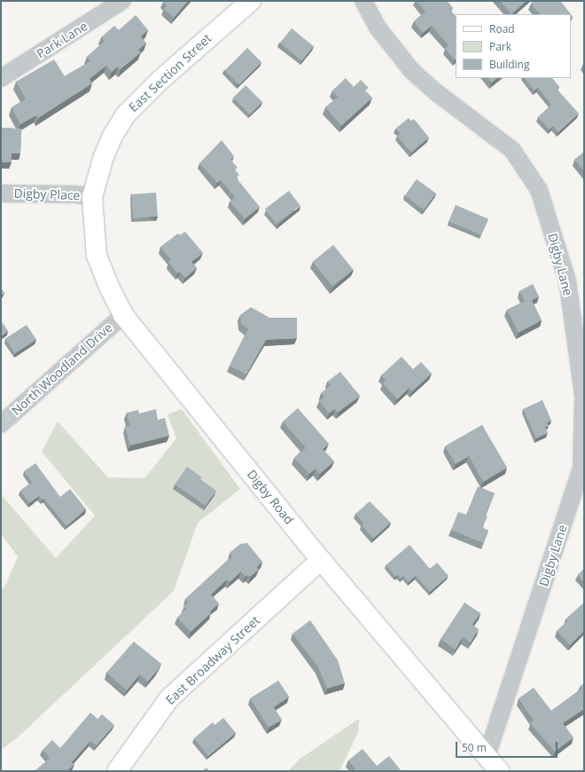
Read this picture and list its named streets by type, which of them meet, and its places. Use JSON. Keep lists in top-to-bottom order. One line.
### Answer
{"streets":{"street":["Park Lane","East Section Street","Digby Place","Digby Lane","North Woodland Drive","Digby Road","East Broadway Street"]},"crossings":[["East Section Street","Digby Place"],["East Section Street","Digby Road"],["Digby Place","Digby Road"],["Digby Lane","Digby Road"],["North Woodland Drive","Digby Road"],["Digby Road","East Broadway Street"]],"legend":["Road","Park","Building"],"scale_bar":"50 m"}
